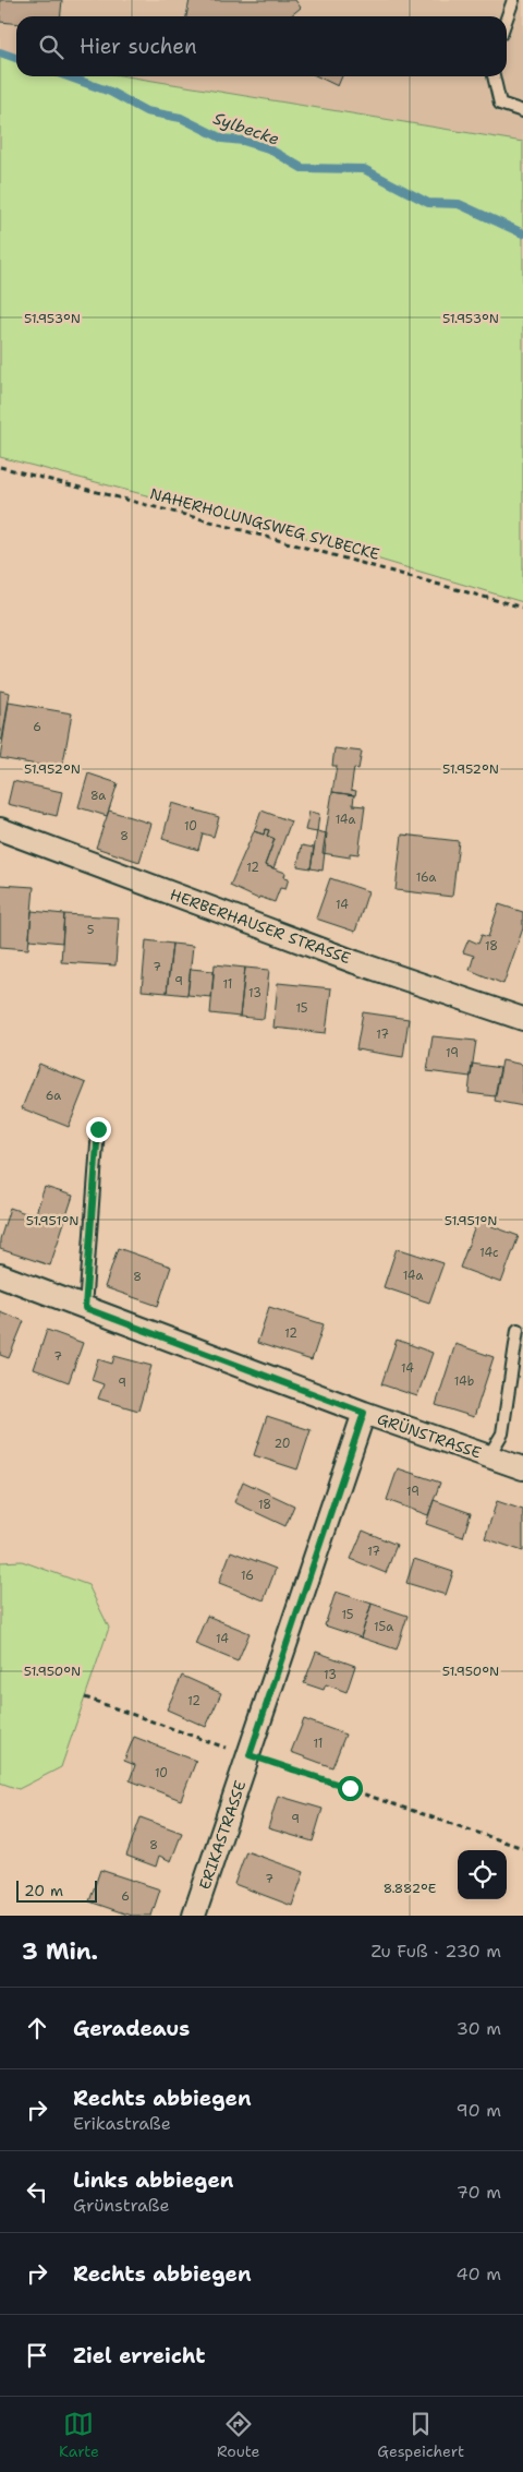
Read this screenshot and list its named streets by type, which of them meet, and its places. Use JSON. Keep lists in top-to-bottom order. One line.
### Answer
{"streets":{"street":["HERBERHAUSER STRASSE","GRÜNSTRASSE","ERIKASTRASSE"],"path":["NAHERHOLUNGSWEG SYLBECKE"]},"crossings":[["GRÜNSTRASSE","ERIKASTRASSE"]],"water":["Sylbecke"],"house_numbers":["6","8a","14a","10","8","12","16a","14","5","18","7","9","11","13","15","17","19","6a","14c","14a","8","12","7","14","14b","9","20","19","18","17","16","15","15a","14","13","12","11","10","9","8","7","6"],"scale_bar":"20 m","page":{"search":"Hier suchen","scale":"20 m","heading":["3 Min.","Zu Fuß · 230 m"],"list":[["Geradeaus","30 m"],["Rechts abbiegen","Erikastraße","90 m"],["Links abbiegen","Grünstraße","70 m"],["Rechts abbiegen","40 m"],"Ziel erreicht"],"nav":["Karte","Route","Gespeichert"]},"coordinates":["51.953°N","51.952°N","51.951°N","51.950°N","8.882°E"]}
